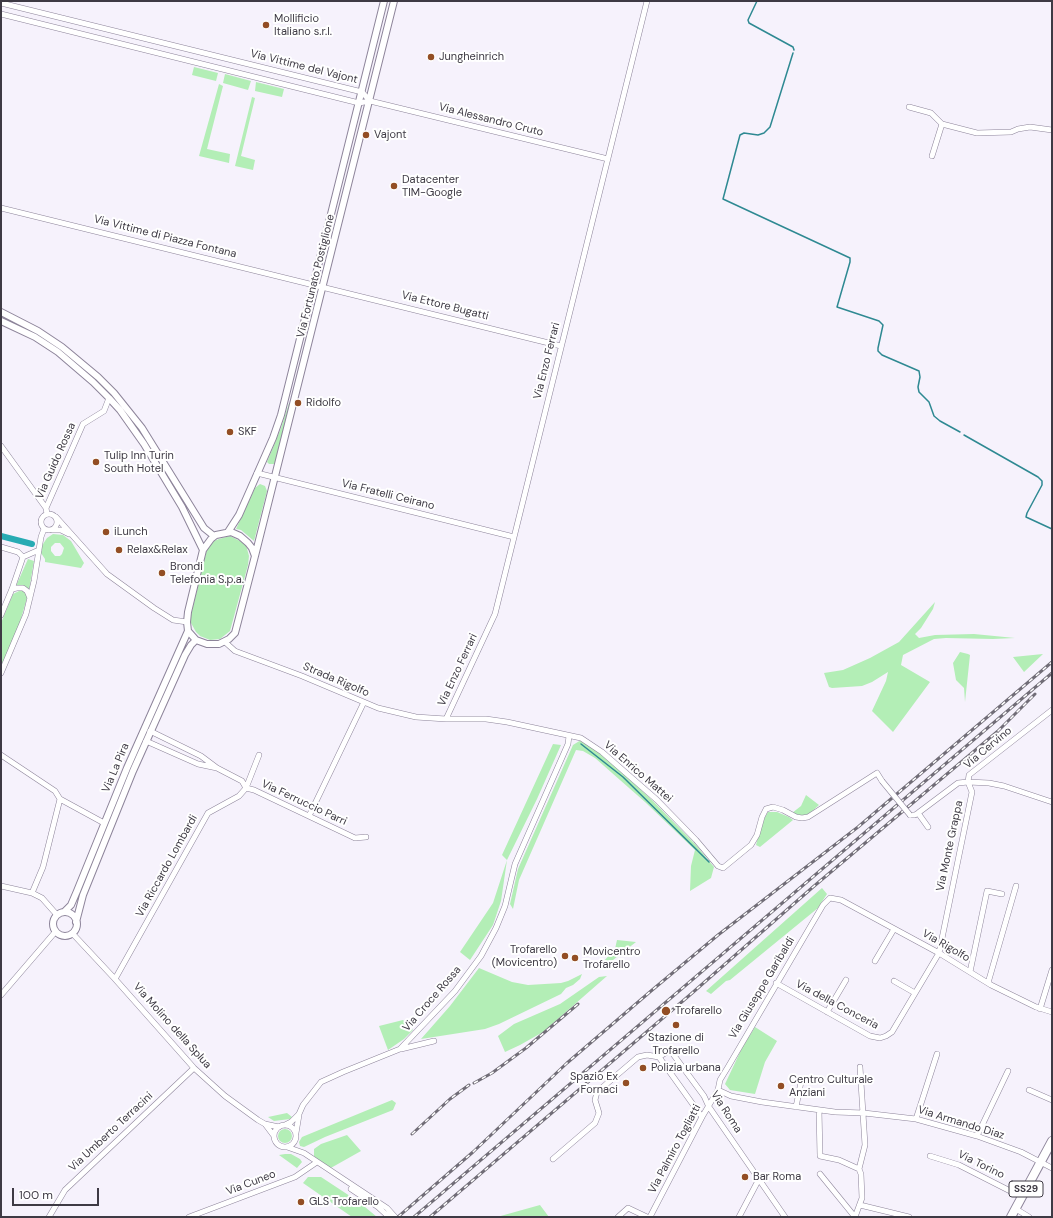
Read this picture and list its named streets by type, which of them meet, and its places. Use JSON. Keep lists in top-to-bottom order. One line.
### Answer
{"streets":{"main road":["SS29"],"street":["Via Vittime del Vajont","Via Alessandro Cruto","Via Vittime di Piazza Fontana","Via Fortunato Postiglione","Via Ettore Bugatti","Via Enzo Ferrari","Via Guido Rossa","Via Fratelli Ceirano","Strada Rigolfo","Via Cervino","Via La Pira","Via Enrico Mattei","Via Ferruccio Parri","Via Monte Grappa","Via Riccardo Lombardi","Via Rigolfo","Via Giuseppe Garibaldi","Via Croce Rossa","Via della Conceria","Via Molino della Splua","Via Roma","Via Armando Diaz","Via Umberto Terracini","Via Palmiro Togliatti","Via Torino","Via Cuneo"]},"crossings":[["Via Vittime del Vajont","Via Alessandro Cruto"],["Via Vittime del Vajont","Via Fortunato Postiglione"],["Via Alessandro Cruto","Via Fortunato Postiglione"],["Via Alessandro Cruto","Via Enzo Ferrari"],["Via Vittime di Piazza Fontana","Via Fortunato Postiglione"],["Via Vittime di Piazza Fontana","Via Ettore Bugatti"],["Via Fortunato Postiglione","Via Ettore Bugatti"],["Via Fortunato Postiglione","Via Fratelli Ceirano"],["Via Fortunato Postiglione","Strada Rigolfo"],["Via Ettore Bugatti","Via Enzo Ferrari"],["Via Enzo Ferrari","Via Fratelli Ceirano"],["Via Enzo Ferrari","Strada Rigolfo"],["Via Enzo Ferrari","Via Enrico Mattei"],["Strada Rigolfo","Via Enrico Mattei"],["Via Cervino","Via Enrico Mattei"],["Via Cervino","Via Monte Grappa"],["Via La Pira","Via Molino della Splua"],["Via Enrico Mattei","Via Croce Rossa"],["Via Ferruccio Parri","Via Riccardo Lombardi"],["Via Monte Grappa","Via Rigolfo"],["Via Monte Grappa","Via della Conceria"],["Via Riccardo Lombardi","Via Molino della Splua"],["Via Rigolfo","Via Giuseppe Garibaldi"],["Via Rigolfo","Via della Conceria"],["Via Giuseppe Garibaldi","Via della Conceria"],["Via Giuseppe Garibaldi","Via Armando Diaz"],["Via Giuseppe Garibaldi","Via Palmiro Togliatti"],["Via Croce Rossa","Via Molino della Splua"],["Via Molino della Splua","Via Umberto Terracini"],["Via Roma","Via Palmiro Togliatti"],["Via Armando Diaz","Via Palmiro Togliatti"],["Via Armando Diaz","SS29"],["Via Torino","SS29"]],"places":["Mollificio Italiano s.r.l.","Jungheinrich","Vajont","Datacenter TIM-Google","Ridolfo","SKF","Tulip Inn Turin South Hotel","iLunch","Relax&Relax","Brondi Telefonia S.p.a.","Trofarello (Movicentro)","Movicentro Trofarello","Trofarello","Stazione di Trofarello","Polizia urbana","Spazio Ex Fornaci","Centro Culturale Anziani","Bar Roma","GLS Trofarello"],"scale_bar":"100 m"}
